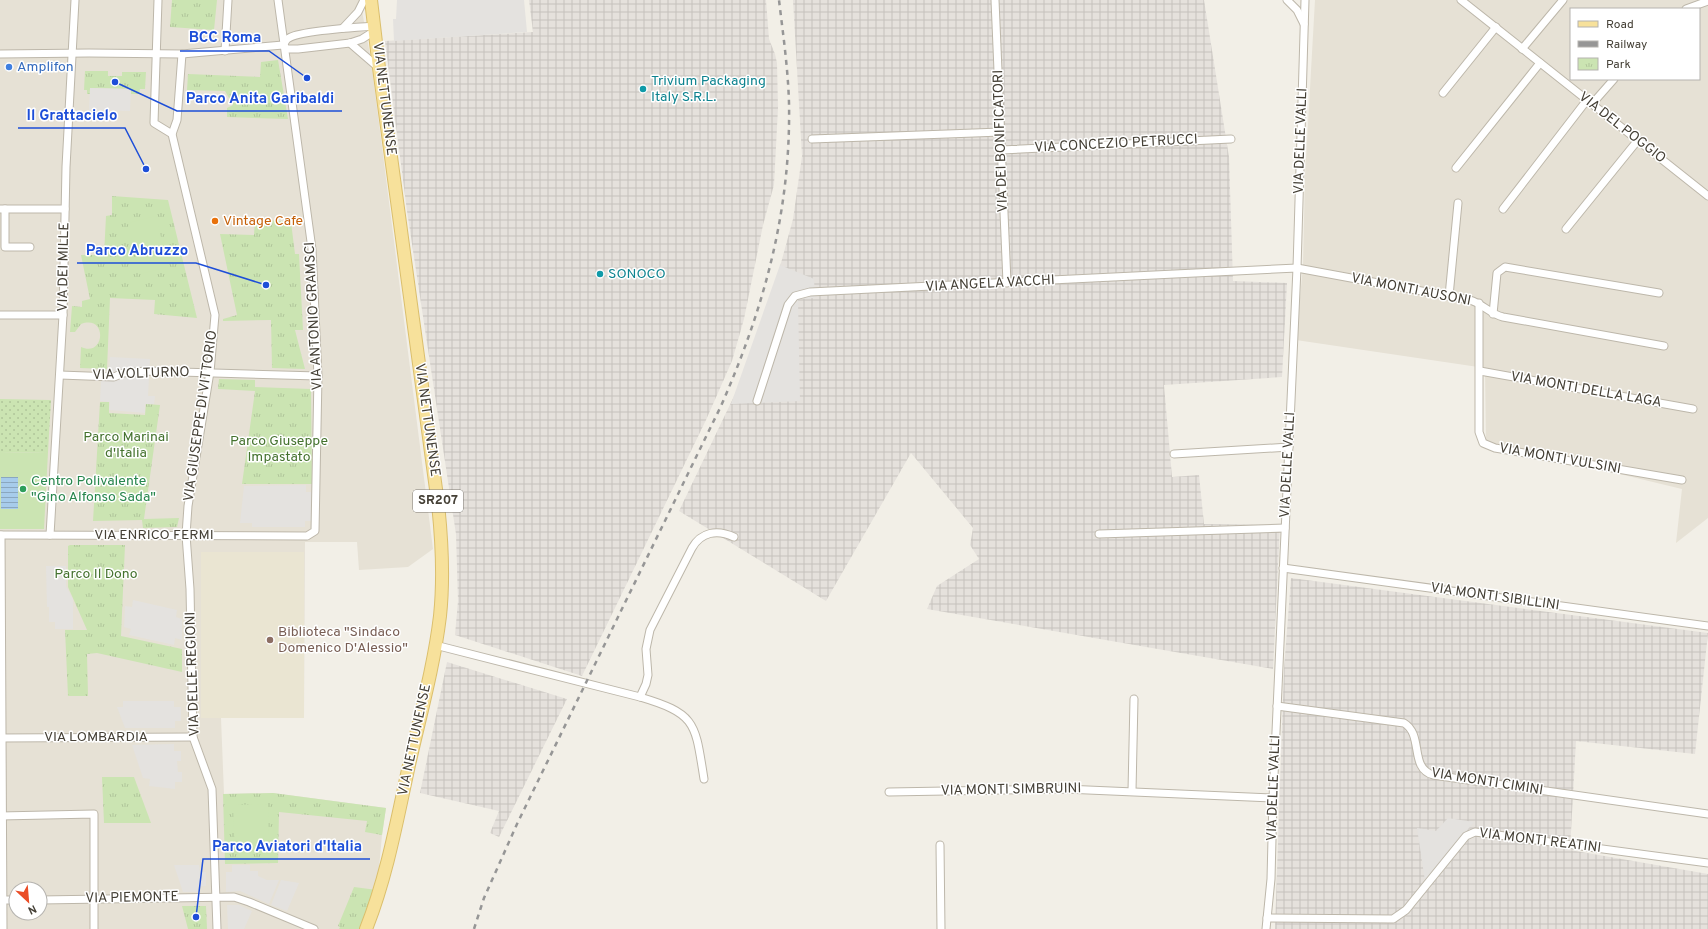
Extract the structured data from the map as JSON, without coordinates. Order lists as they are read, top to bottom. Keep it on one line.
{"streets":{"main road":["VIA NETTUNENSE","SR207"],"street":["VIA DEL POGGIO","VIA DEI BONIFICATORI","VIA DELLE VALLI","VIA CONCEZIO PETRUCCI","VIA DEI MILLE","VIA ANGELA VACCHI","VIA MONTI AUSONI","VIA ANTONIO GRAMSCI","VIA VOLTURNO","VIA MONTI DELLA LAGA","VIA GIUSEPPE DI VITTORIO","VIA MONTI VULSINI","VIA ENRICO FERMI","VIA MONTI SIBILLINI","VIA DELLE REGIONI","VIA LOMBARDIA","VIA MONTI CIMINI","VIA MONTI SIMBRUINI","VIA MONTI REATINI","VIA PIEMONTE"]},"crossings":[["VIA DEI BONIFICATORI","VIA CONCEZIO PETRUCCI"],["VIA DEI BONIFICATORI","VIA ANGELA VACCHI"],["VIA DELLE VALLI","VIA ANGELA VACCHI"],["VIA DELLE VALLI","VIA MONTI AUSONI"],["VIA DELLE VALLI","VIA MONTI SIBILLINI"],["VIA DELLE VALLI","VIA MONTI CIMINI"],["VIA DELLE VALLI","VIA MONTI SIMBRUINI"],["VIA DELLE VALLI","VIA MONTI REATINI"],["VIA DEI MILLE","VIA VOLTURNO"],["VIA DEI MILLE","VIA ENRICO FERMI"],["VIA ANGELA VACCHI","VIA MONTI AUSONI"],["VIA MONTI AUSONI","VIA MONTI VULSINI"],["VIA ANTONIO GRAMSCI","VIA VOLTURNO"],["VIA ANTONIO GRAMSCI","VIA ENRICO FERMI"],["VIA VOLTURNO","VIA GIUSEPPE DI VITTORIO"],["VIA MONTI DELLA LAGA","VIA MONTI VULSINI"],["VIA GIUSEPPE DI VITTORIO","VIA ENRICO FERMI"],["VIA GIUSEPPE DI VITTORIO","VIA DELLE REGIONI"],["VIA ENRICO FERMI","VIA DELLE REGIONI"],["VIA DELLE REGIONI","VIA LOMBARDIA"],["VIA DELLE REGIONI","VIA PIEMONTE"]],"parks":["Parco Marinai d'Italia","Parco Giuseppe Impastato","Parco Il Dono"],"places":["Amplifon","BCC Roma","Parco Anita Garibaldi","Trivium Packaging Italy S.R.L.","Il Grattacielo","Vintage Cafe","SONOCO","Parco Abruzzo","Centro Polivalente \"Gino Alfonso Sada\"","Biblioteca \"Sindaco Domenico D'Alessio\"","Parco Aviatori d'Italia"],"legend":["Road","Railway","Park"],"north":"bottom right"}
